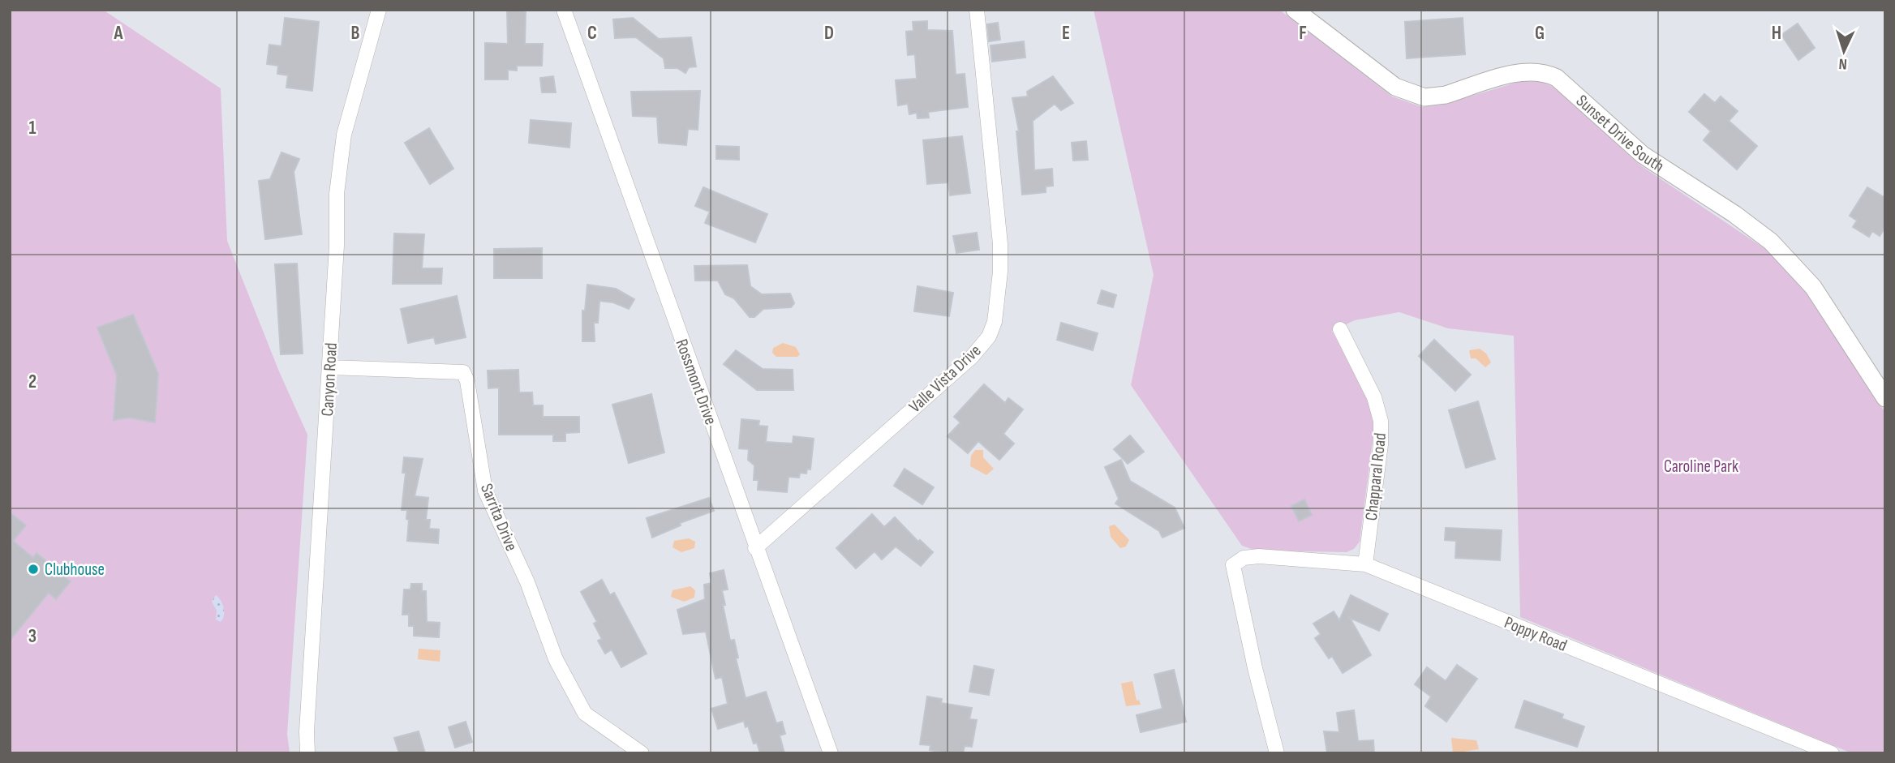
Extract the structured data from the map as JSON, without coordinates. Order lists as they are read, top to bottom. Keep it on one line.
{"streets":{"street":["Sunset Drive South","Valle Vista Drive","Canyon Road","Rossmont Drive","Chapparal Road","Sarrita Drive","Poppy Road"]},"crossings":[["Valle Vista Drive","Rossmont Drive"],["Canyon Road","Sarrita Drive"],["Chapparal Road","Poppy Road"]],"parks":["Caroline Park"],"places":["Clubhouse"],"north":"bottom","grid":{"columns":["A","B","C","D","E","F","G","H"],"rows":["1","2","3"]}}
